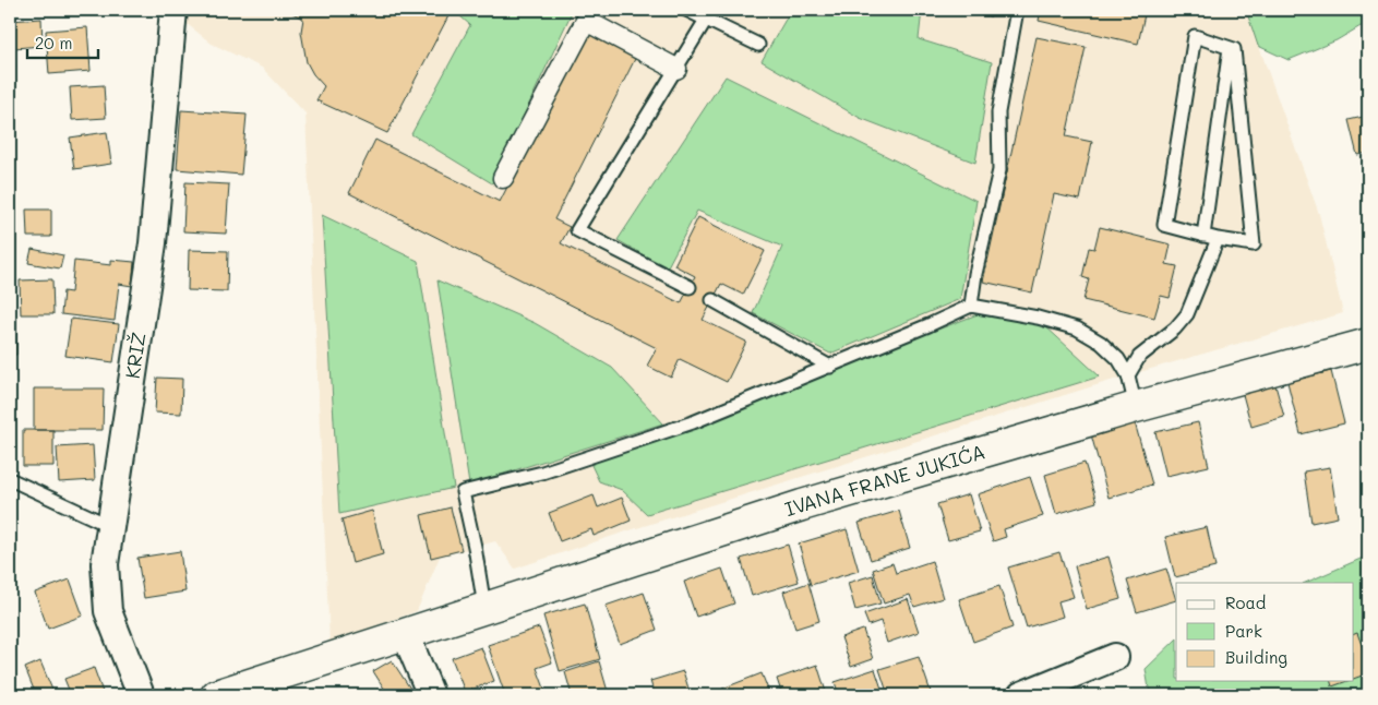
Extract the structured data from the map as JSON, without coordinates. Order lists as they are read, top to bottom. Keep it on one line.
{"streets":{"street":["KRIŽ","IVANA FRANE JUKIĆA"]},"legend":["Road","Park","Building"],"scale_bar":"20 m"}
